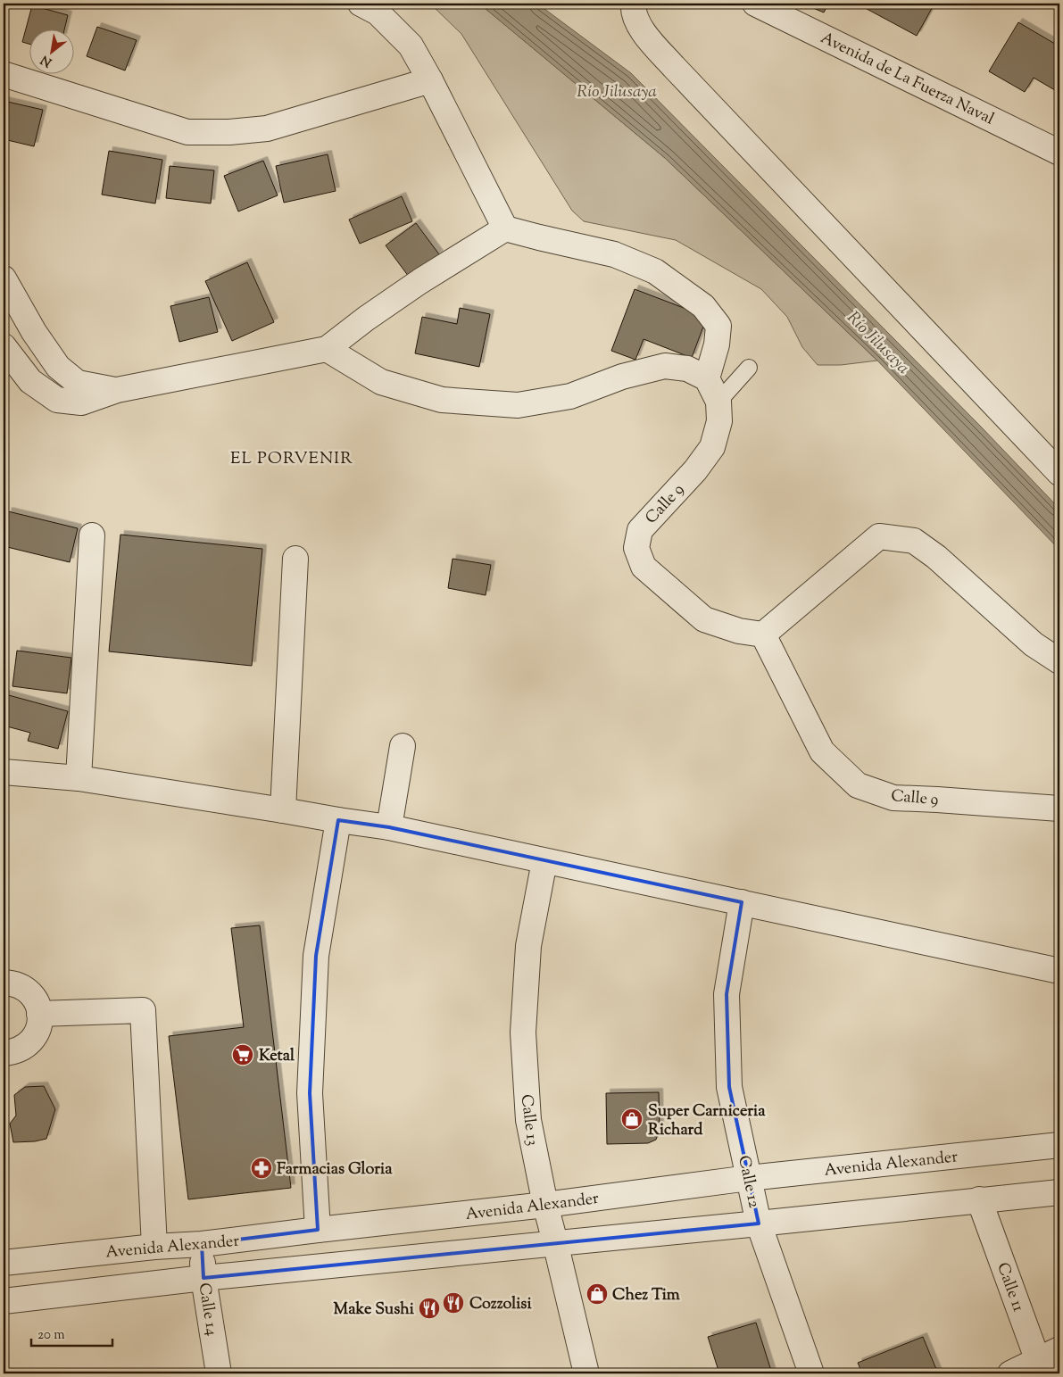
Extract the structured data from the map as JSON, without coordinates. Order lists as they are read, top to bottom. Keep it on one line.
{"streets":{"street":["Avenida de La Fuerza Naval","Calle 9","Calle 13","Avenida Alexander","Calle 12","Calle 11","Calle 14"]},"crossings":[["Calle 13","Avenida Alexander"],["Avenida Alexander","Calle 12"],["Avenida Alexander","Calle 14"]],"districts":["EL PORVENIR"],"water":["Río Jilusaya"],"places":{"supermarket":["Ketal"],"shop":["Super Carniceria Richard","Chez Tim"],"pharmacy":["Farmacias Gloria"],"restaurant":["Cozzolisi","Make Sushi"]},"scale_bar":"20 m","north":"bottom left"}
